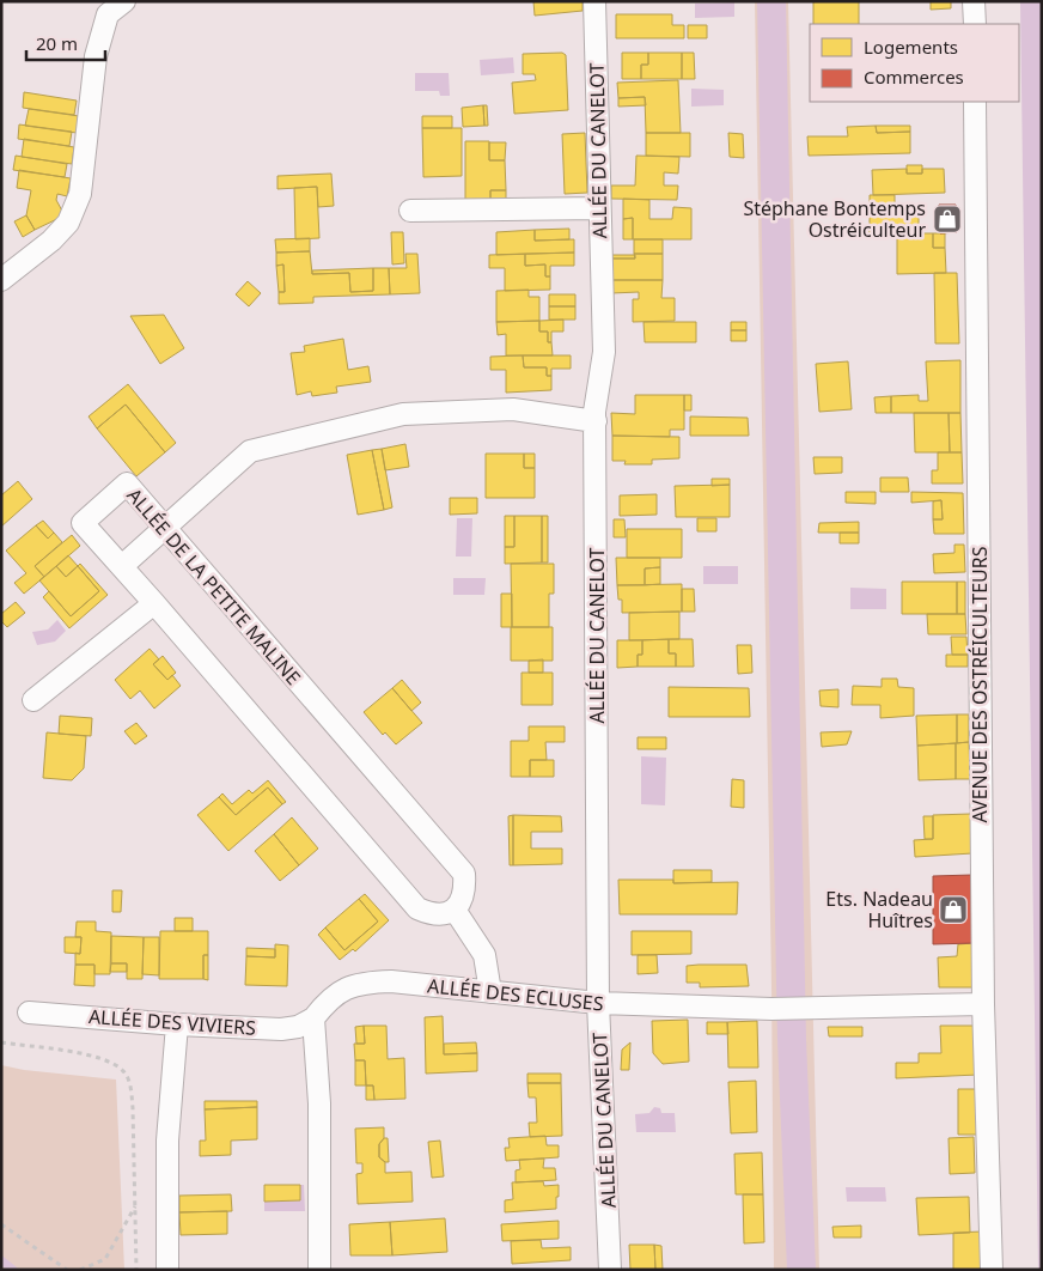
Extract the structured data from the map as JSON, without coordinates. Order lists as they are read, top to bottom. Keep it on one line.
{"streets":{"street":["ALLÉE DU CANELOT","ALLÉE DE LA PETITE MALINE","AVENUE DES OSTRÉICULTEURS","ALLÉE DES ECLUSES","ALLÉE DES VIVIERS"]},"crossings":[["ALLÉE DU CANELOT","ALLÉE DES ECLUSES"],["AVENUE DES OSTRÉICULTEURS","ALLÉE DES ECLUSES"],["ALLÉE DES ECLUSES","ALLÉE DES VIVIERS"]],"places":{"shop":["Stéphane Bontemps Ostréiculteur","Ets. Nadeau Huîtres"]},"legend":["Logements","Commerces"],"scale_bar":"20 m"}
